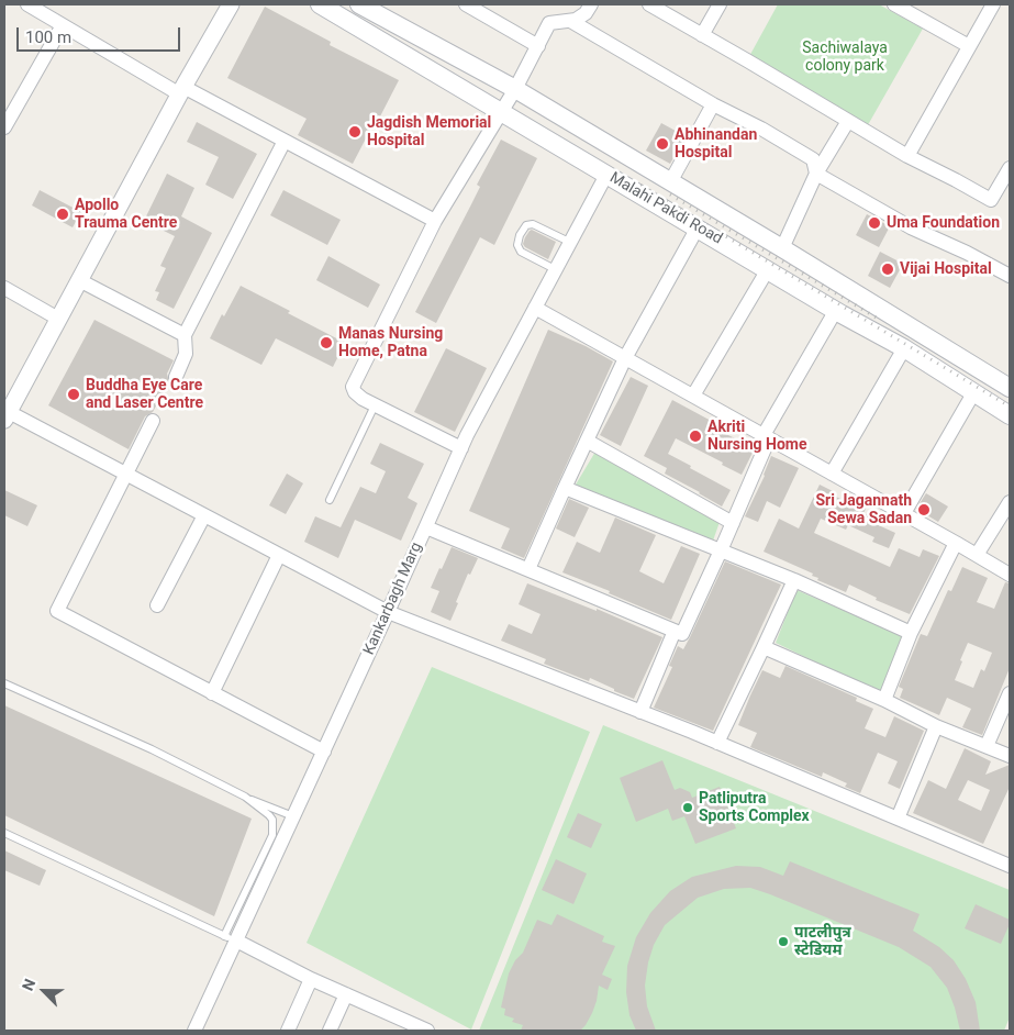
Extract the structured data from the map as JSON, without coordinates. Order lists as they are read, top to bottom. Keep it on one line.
{"streets":{"main road":["Malahi Pakdi Road"],"street":["Kankarbagh Marg"]},"crossings":[["Malahi Pakdi Road","Kankarbagh Marg"]],"parks":["Sachiwalaya colony park"],"places":["Jagdish Memorial Hospital","Abhinandan Hospital","Apollo Trauma Centre","Uma Foundation","Vijai Hospital","Manas Nursing Home, Patna","Buddha Eye Care and Laser Centre","Akriti Nursing Home","Sri Jagannath Sewa Sadan","Patliputra Sports Complex","पाटलीपुत्र स्टेडियम"],"scale_bar":"100 m","north":"top left"}
